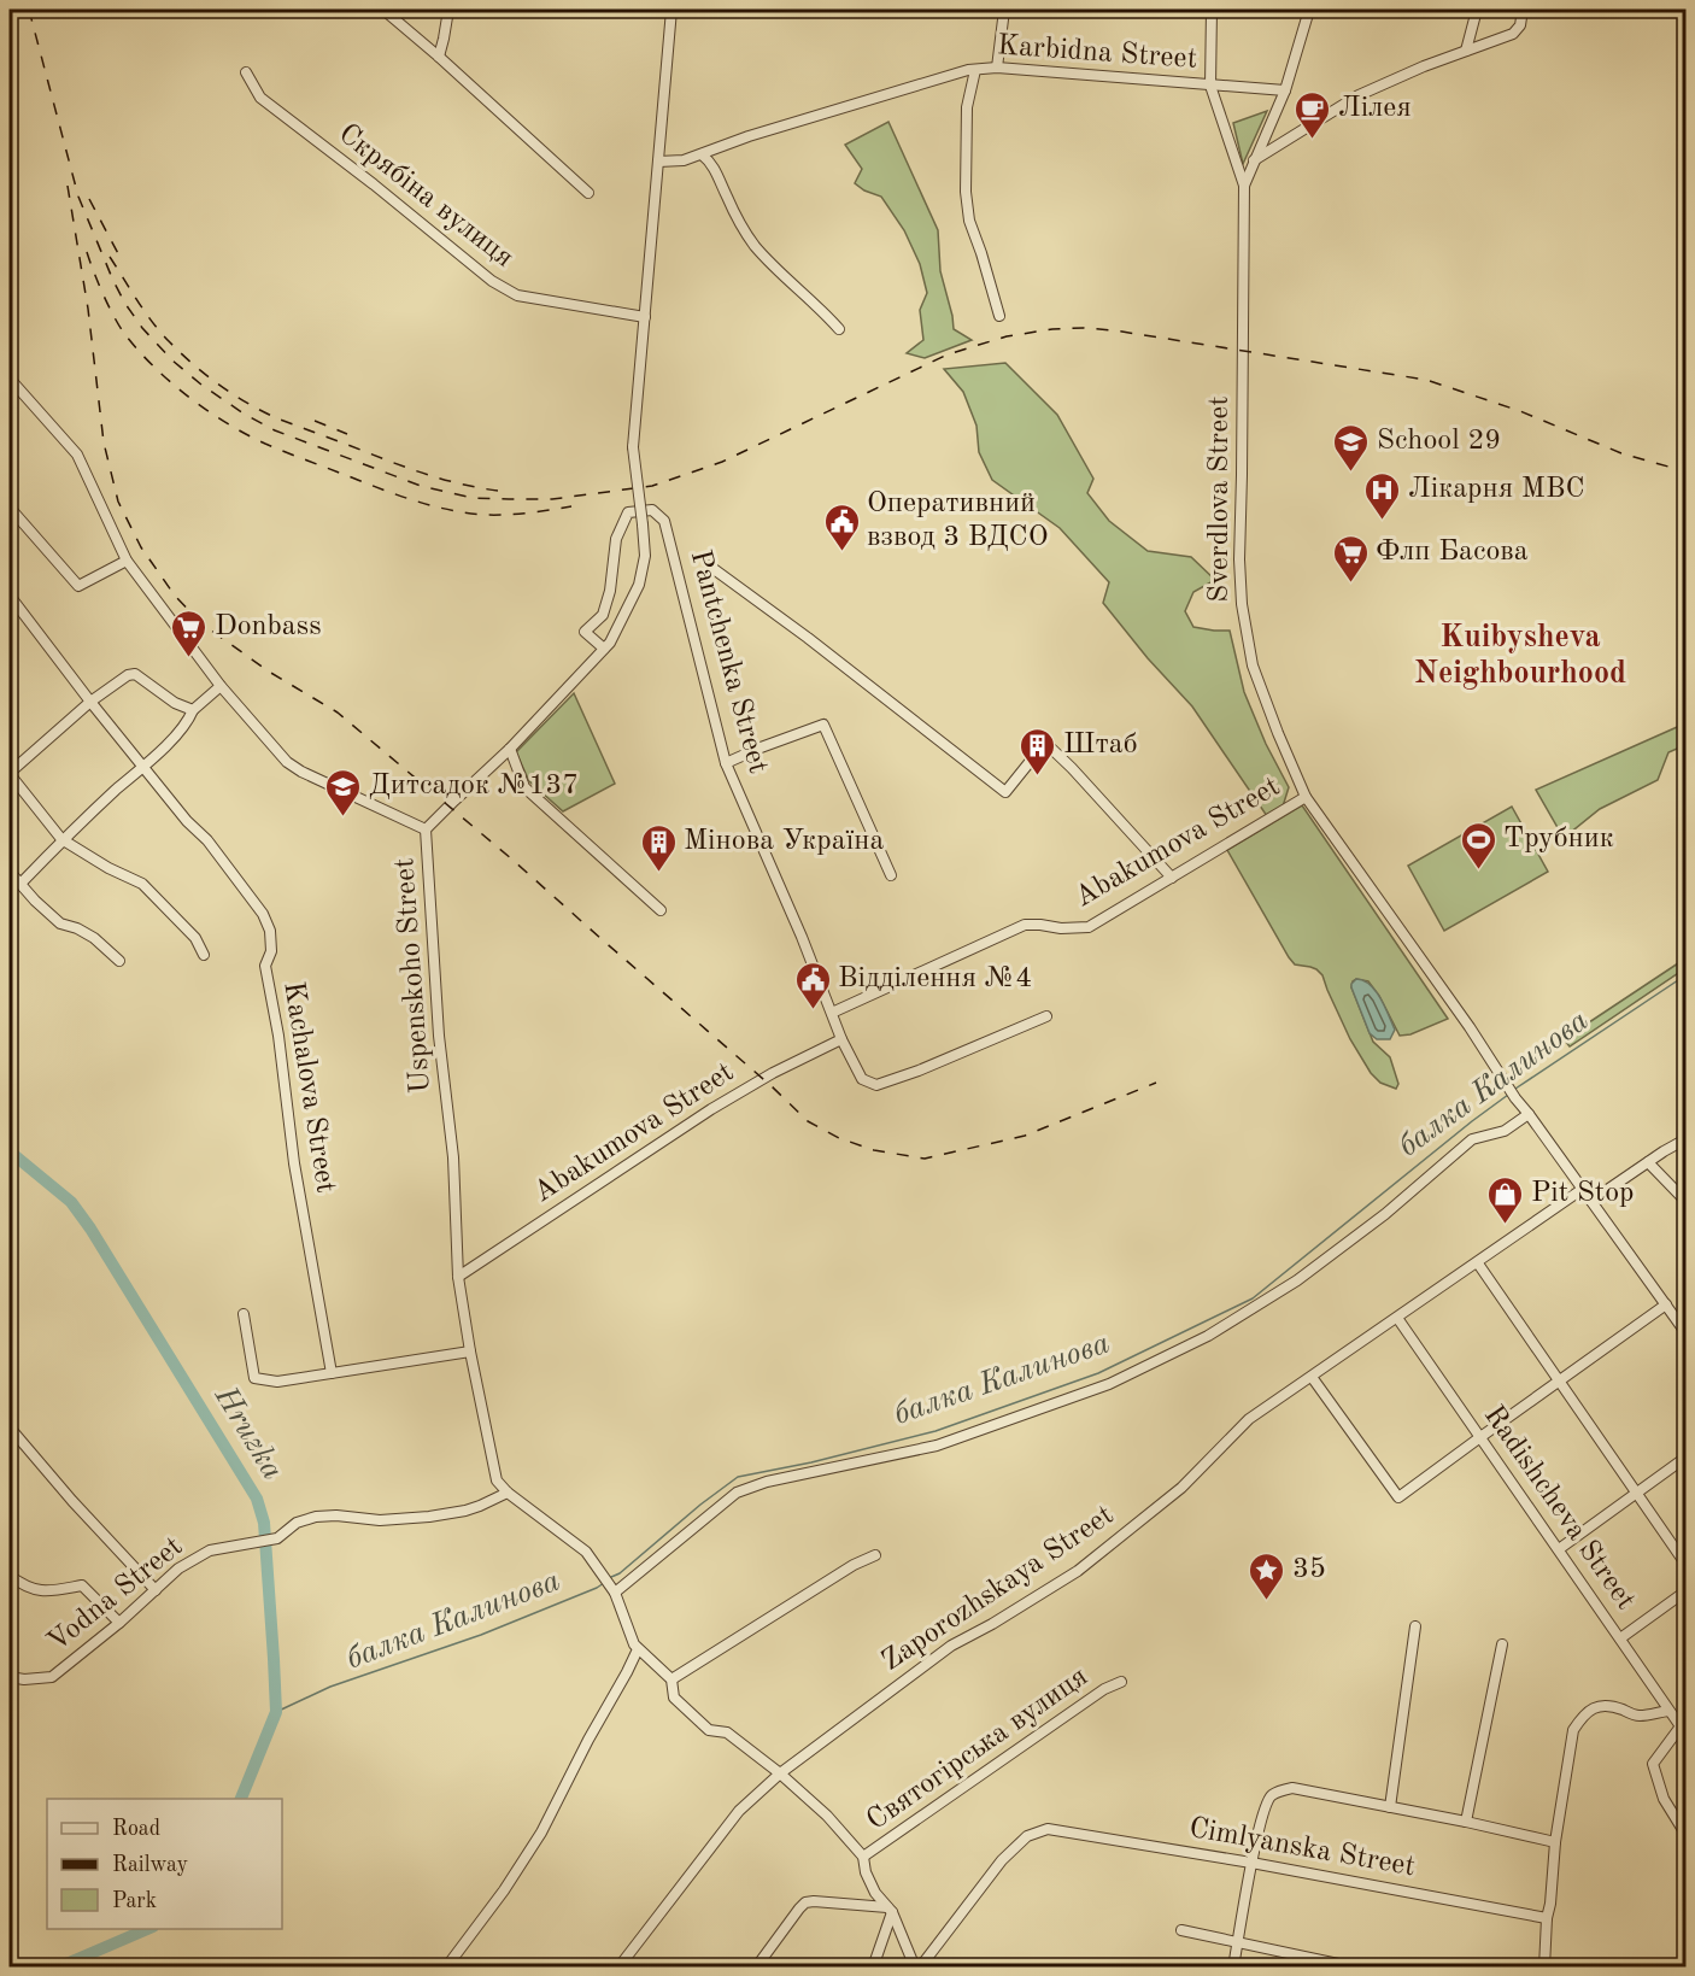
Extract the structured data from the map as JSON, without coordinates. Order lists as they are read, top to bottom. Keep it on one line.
{"streets":{"street":["Karbidna Street","Скрябіна вулиця","Sverdlova Street","Pantchenka Street","Abakumova Street","Uspenskoho Street","Kachalova Street","Radishcheva Street","Zaporozhskaya Street","Vodna Street","Святогірська вулиця","Cimlyanska Street"]},"crossings":[["Karbidna Street","Sverdlova Street"],["Karbidna Street","Pantchenka Street"],["Скрябіна вулиця","Pantchenka Street"],["Sverdlova Street","Abakumova Street"],["Sverdlova Street","Zaporozhskaya Street"],["Pantchenka Street","Abakumova Street"],["Abakumova Street","Uspenskoho Street"],["Uspenskoho Street","Vodna Street"],["Radishcheva Street","Zaporozhskaya Street"]],"districts":["Kuibysheva Neighbourhood"],"water":["балка Калинова","Hruzka"],"places":{"cafe":["Лілея"],"school or university":["School 29","Дитсадок №137"],"hospital":["Лікарня МВС"],"public building":["Оперативний взвод 3 ВДСО","Відділення №4"],"supermarket":["Флп Басова","Donbass"],"building":["Штаб","Мінова Україна"],"sports":["Трубник"],"shop":["Pit Stop"],"place":["35"]},"legend":["Road","Railway","Park"]}
